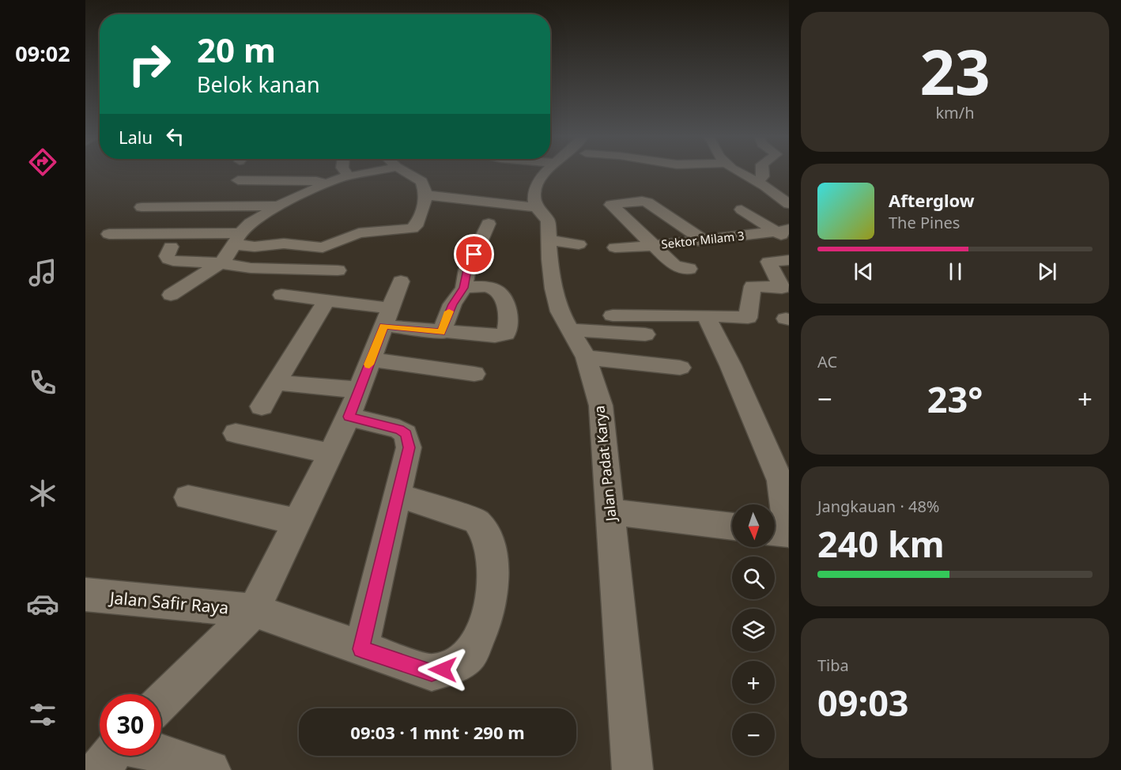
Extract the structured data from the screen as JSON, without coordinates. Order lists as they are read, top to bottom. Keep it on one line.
{"streets":{"street":["Sektor Milam 3","Jalan Padat Karya","Jalan Safir Raya"]},"north":"bottom","page":{"tabs":"09:02","tile":[["23","km/h"],"AC",["Jangkauan · 48%","240 km"],["Tiba","09:03"]],"turn":["20 m","Belok kanan"],"then":"Lalu","song":["Afterglow","The Pines"],"heat":["−","23°","+"],"map_buttons":["+","−"],"limit":"30","trip":"09:03 · 1 mnt · 290 m"}}
